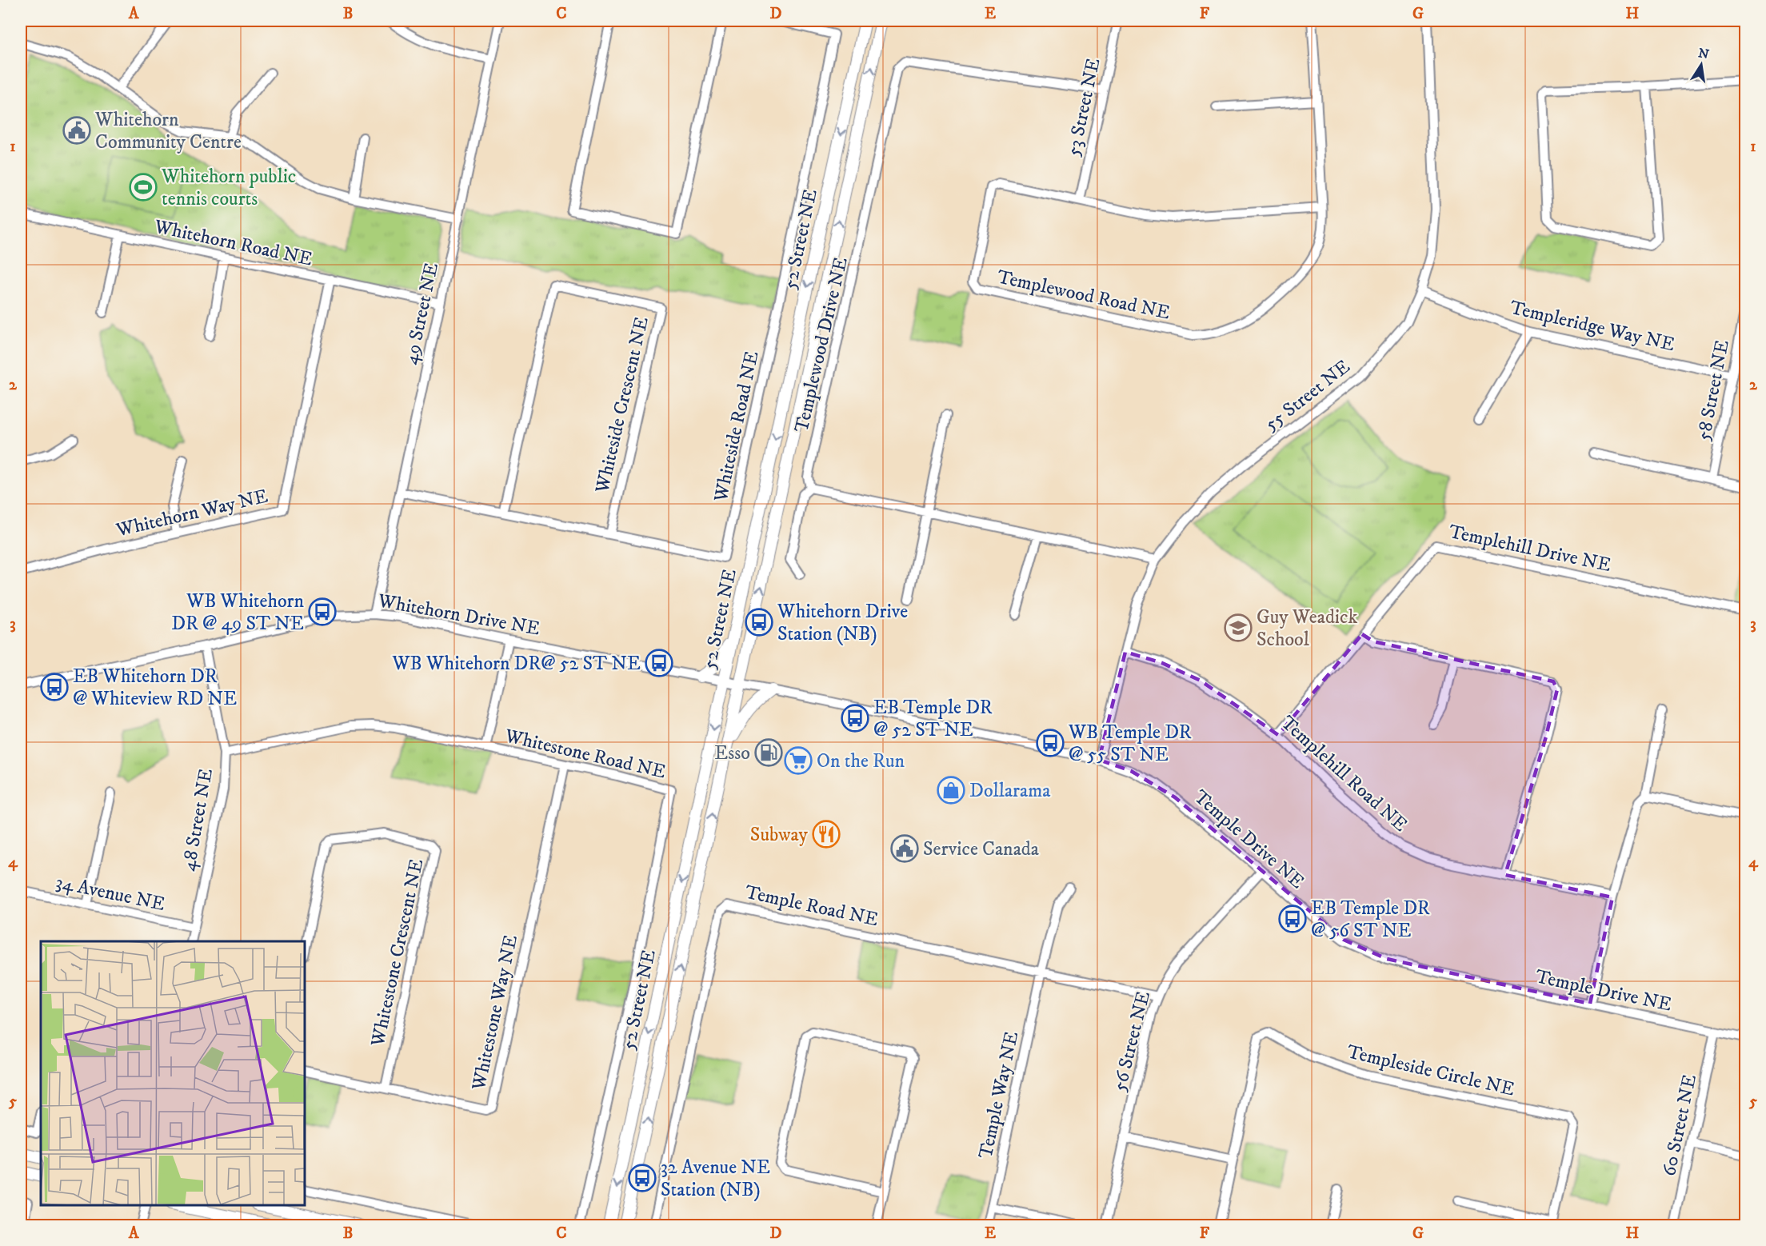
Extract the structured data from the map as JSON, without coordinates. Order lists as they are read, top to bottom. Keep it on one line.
{"streets":{"main road":["52 Street NE"],"street":["53 Street NE","Whitehorn Road NE","Templewood Road NE","49 Street NE","Templeridge Way NE","Templewood Drive NE","58 Street NE","55 Street NE","Whiteside Crescent NE","Whiteside Road NE","Whitehorn Way NE","Templehill Drive NE","Whitehorn Drive NE","Whitestone Road NE","Templehill Road NE","48 Street NE","Temple Drive NE","34 Avenue NE","Temple Road NE","Whitestone Crescent NE","Whitestone Way NE","56 Street NE","Templeside Circle NE","Temple Way NE","60 Street NE"]},"crossings":[["53 Street NE","Templewood Road NE"],["53 Street NE","Templewood Drive NE"],["52 Street NE","Whitehorn Drive NE"],["52 Street NE","Temple Drive NE"],["Whitehorn Road NE","49 Street NE"],["Whitehorn Road NE","Whitehorn Way NE"],["49 Street NE","Whiteside Road NE"],["49 Street NE","Whitehorn Drive NE"],["Templeridge Way NE","58 Street NE"],["Templeridge Way NE","55 Street NE"],["55 Street NE","Templehill Road NE"],["55 Street NE","Temple Drive NE"],["Whiteside Crescent NE","Whiteside Road NE"],["Templehill Drive NE","Templehill Road NE"],["Whitehorn Drive NE","48 Street NE"],["Whitehorn Drive NE","Temple Drive NE"],["Whitestone Road NE","48 Street NE"],["Whitestone Road NE","Whitestone Way NE"],["48 Street NE","34 Avenue NE"],["Temple Drive NE","56 Street NE"],["Temple Drive NE","60 Street NE"],["Temple Road NE","56 Street NE"],["Temple Road NE","Temple Way NE"],["Whitestone Crescent NE","Whitestone Way NE"]],"places":{"public building":["Whitehorn Community Centre","Service Canada"],"sports":["Whitehorn public tennis courts"],"bus stop":["WB Whitehorn DR @ 49 ST NE","Whitehorn Drive Station (NB)","WB Whitehorn DR@ 52 ST NE","EB Whitehorn DR @ Whiteview RD NE","EB Temple DR @ 52 ST NE","WB Temple DR @ 55 ST NE","EB Temple DR @ 56 ST NE","32 Avenue NE Station (NB)"],"school or university":["Guy Weadick School"],"fuel station":["Esso"],"supermarket":["On the Run"],"shop":["Dollarama"],"restaurant":["Subway"]},"north":"top","grid":{"columns":["A","B","C","D","E","F","G","H"],"rows":["1","2","3","4","5"]}}
